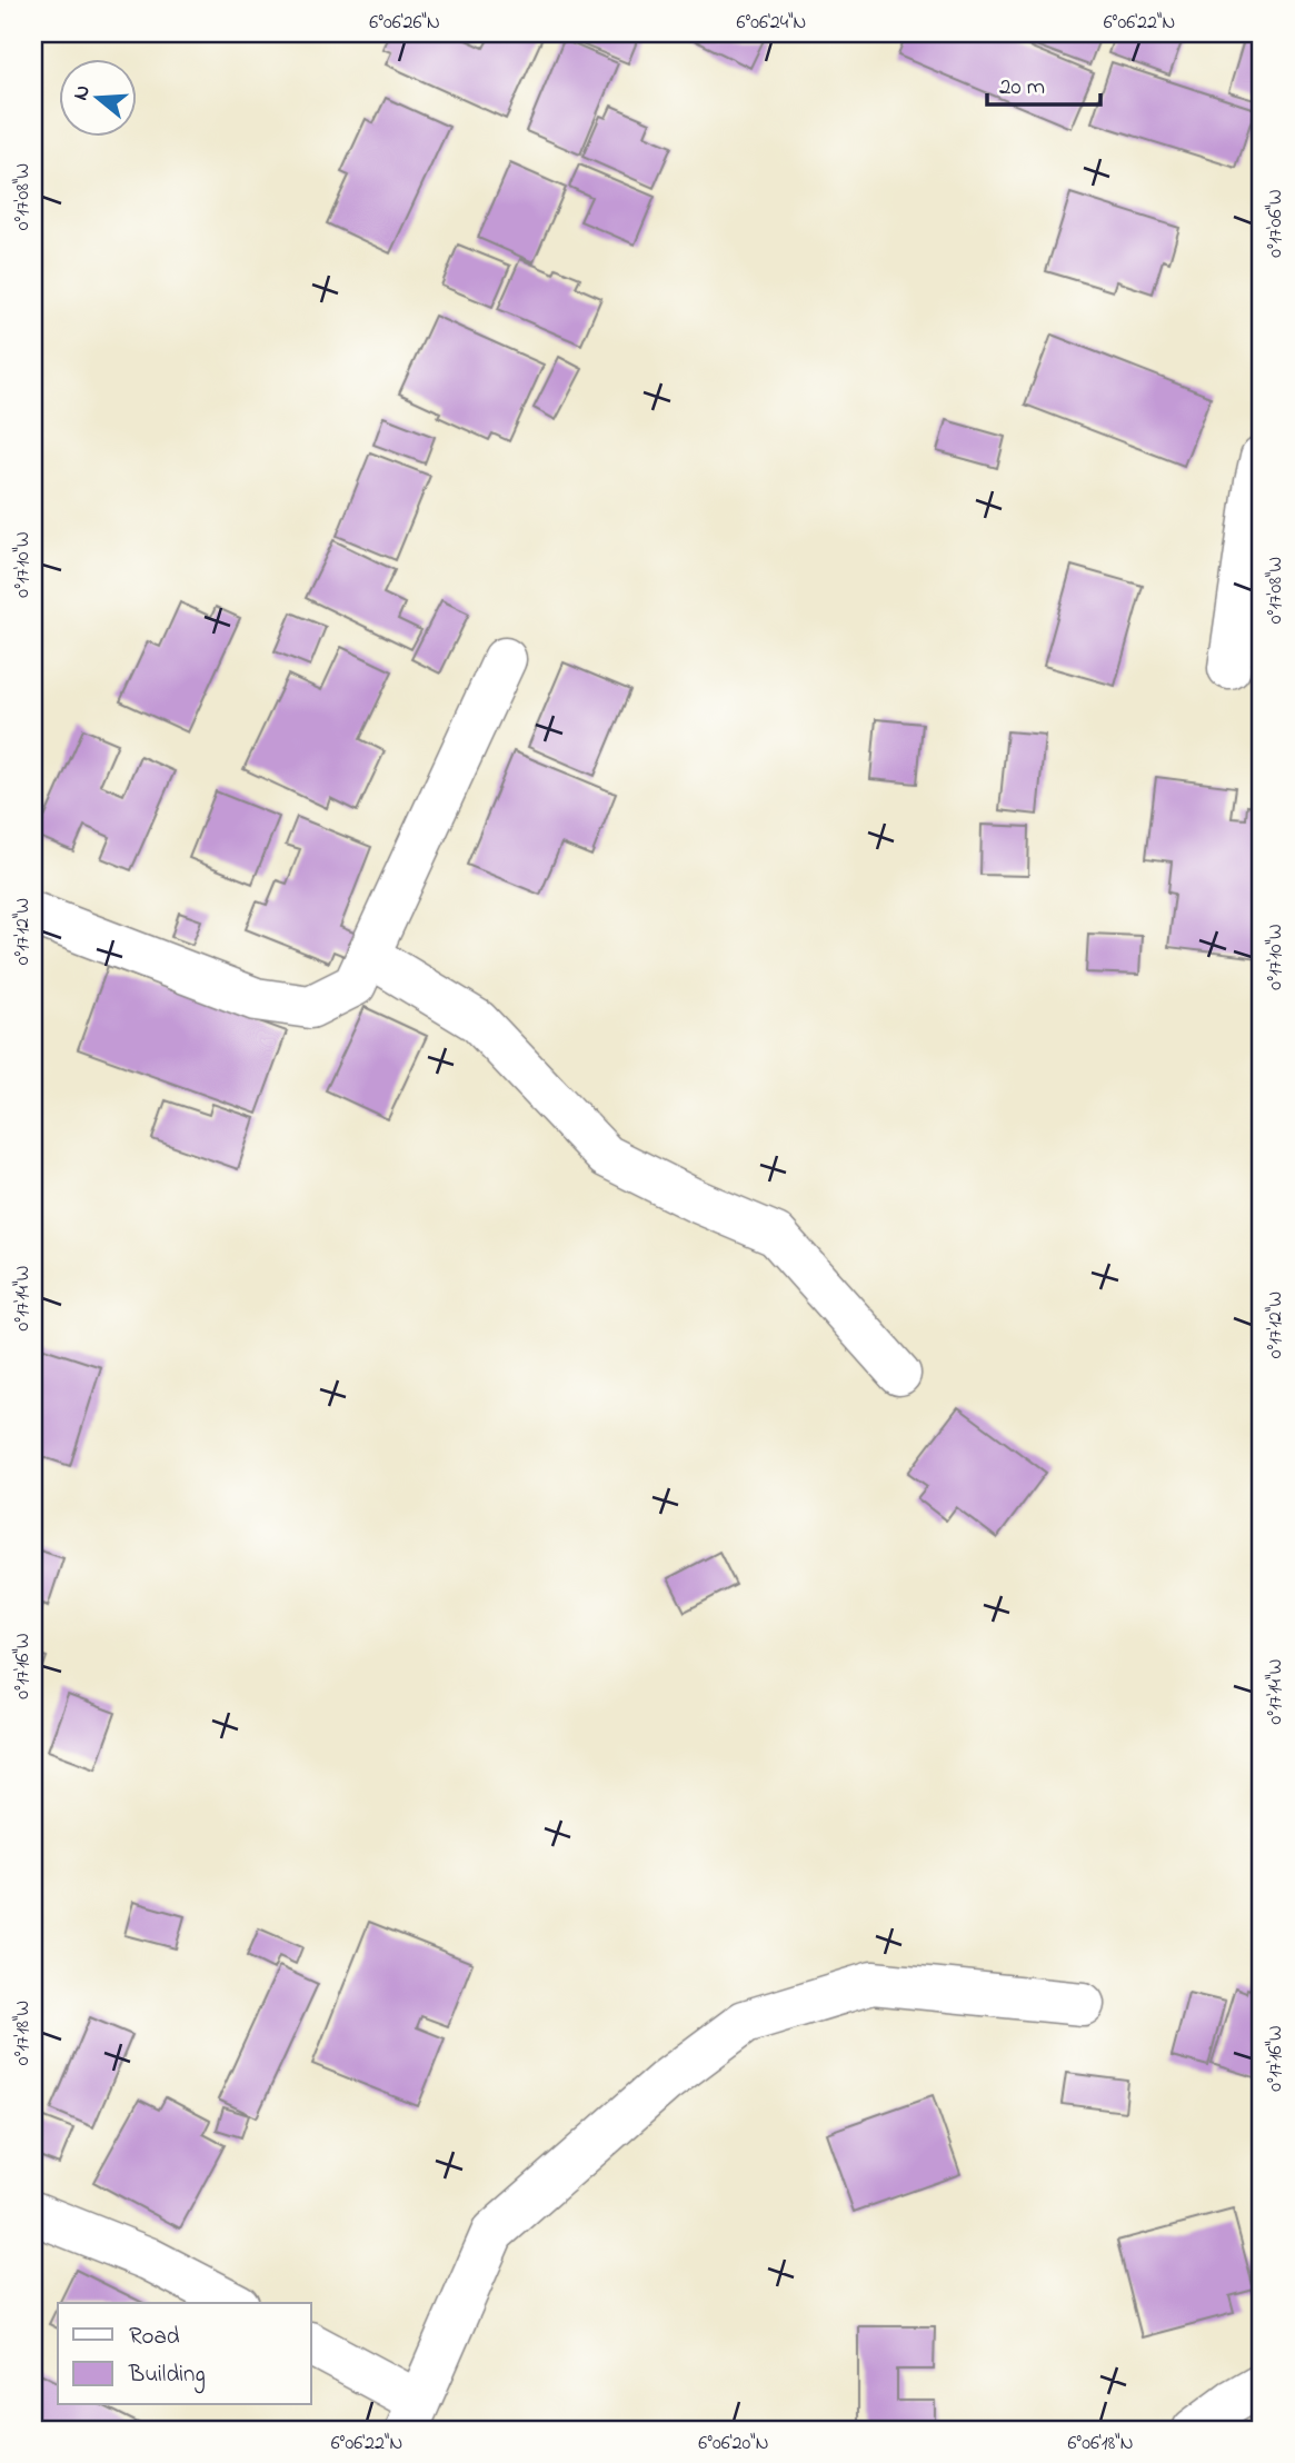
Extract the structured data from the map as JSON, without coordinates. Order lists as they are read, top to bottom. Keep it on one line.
{"legend":["Road","Building"],"scale_bar":"20 m","north":"left","coordinates":["6°06'26\"N","6°06'24\"N","6°06'22\"N","0°17'08\"W","0°17'06\"W","0°17'10\"W","0°17'12\"W","0°17'14\"W","0°17'16\"W","0°17'18\"W","6°06'20\"N","6°06'18\"N"]}
